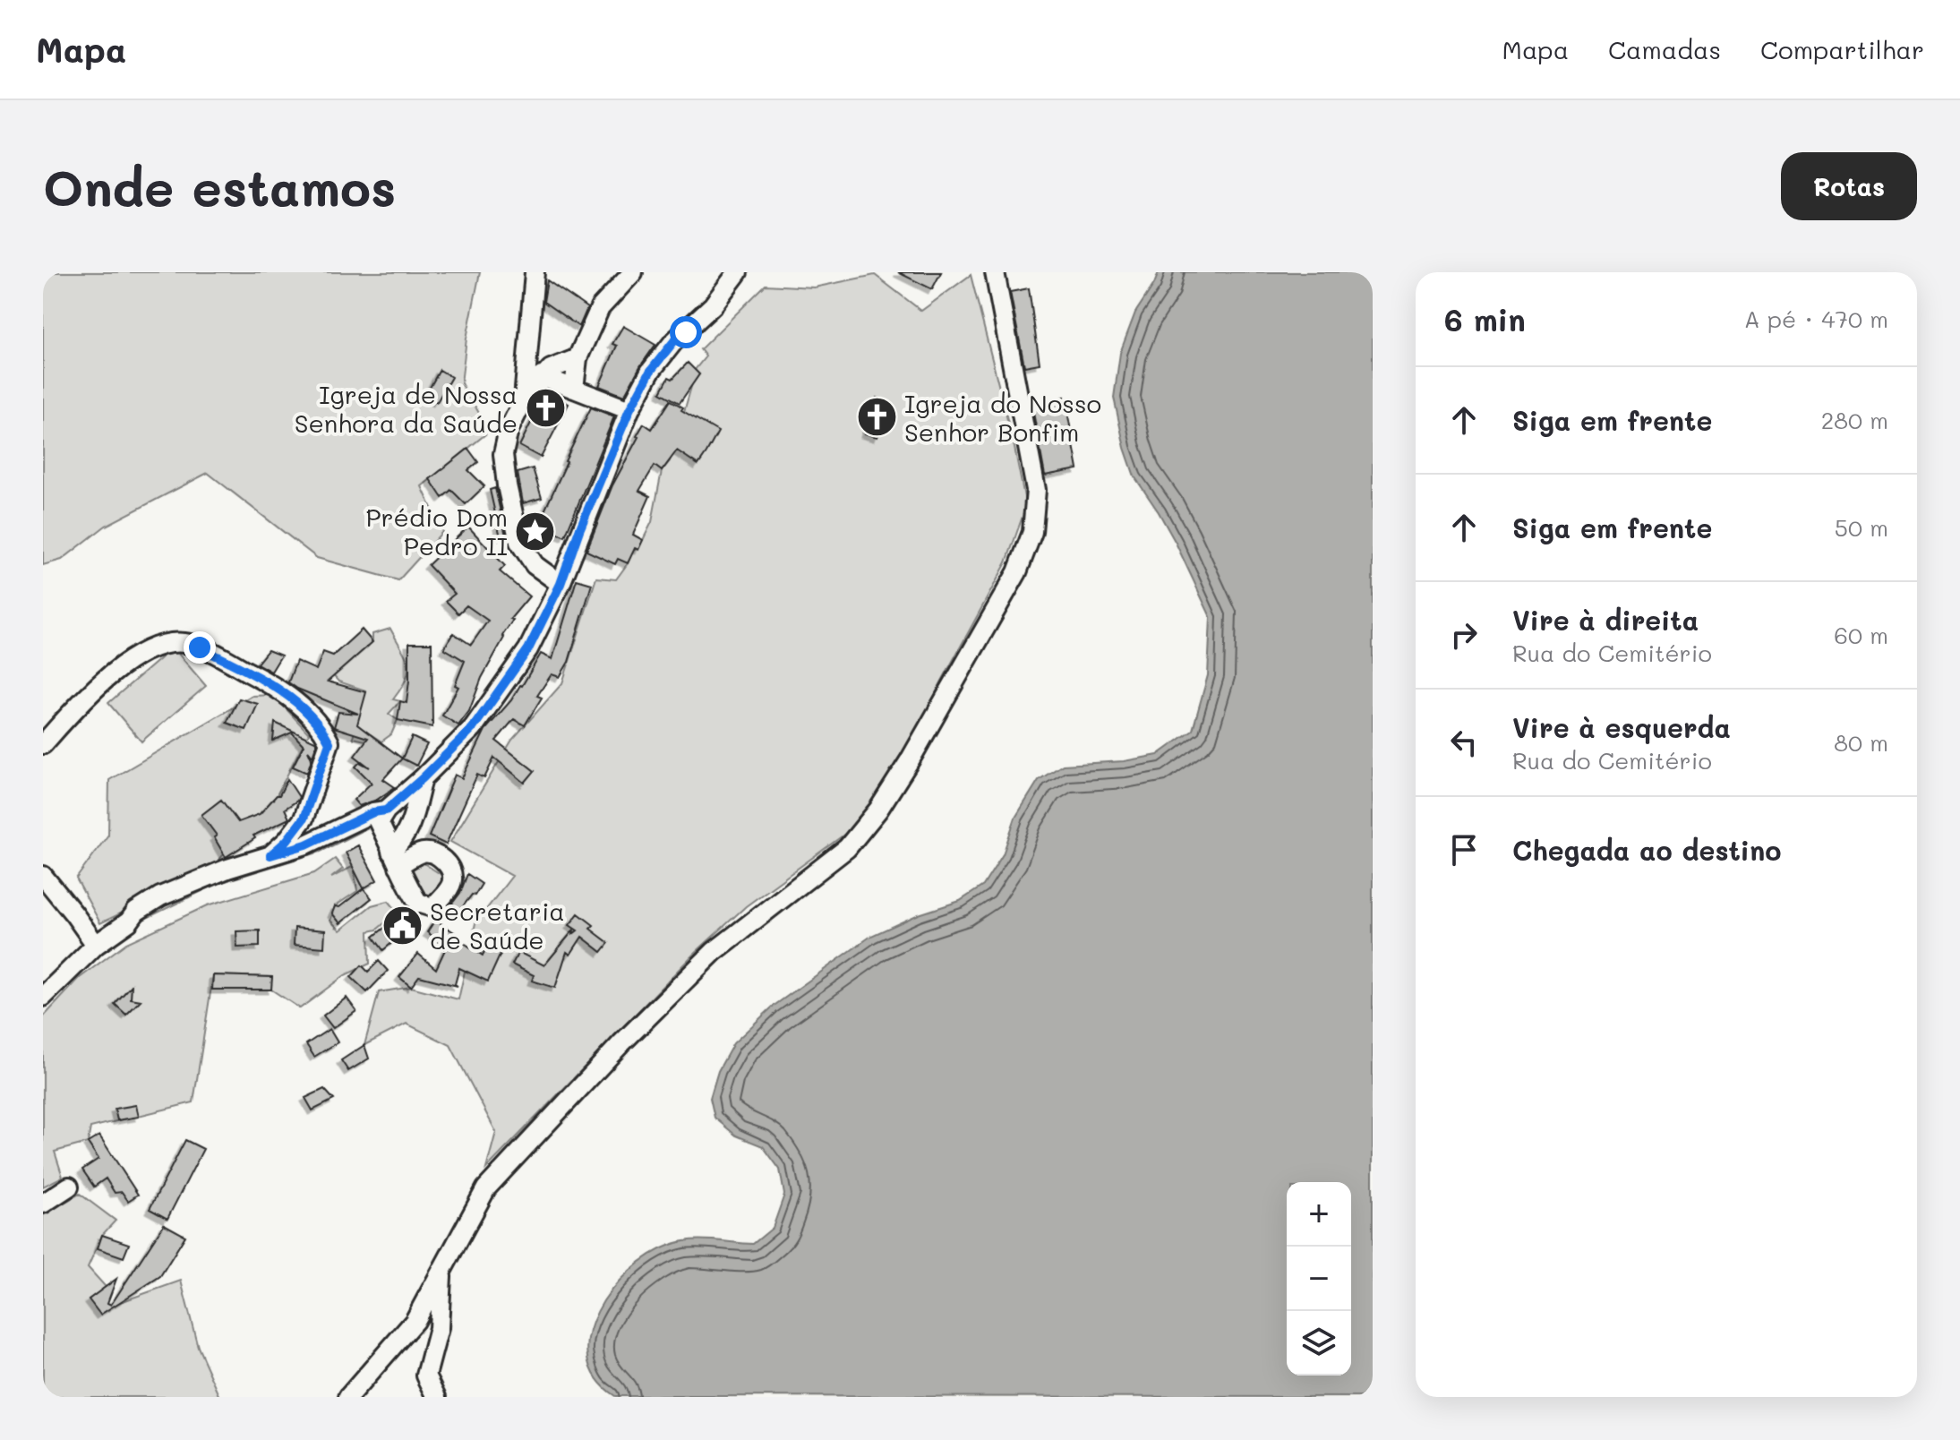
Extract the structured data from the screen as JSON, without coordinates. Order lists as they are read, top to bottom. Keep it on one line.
{"places":{"church":["Igreja de Nossa Senhora da Saúde","Igreja do Nosso Senhor Bonfim"],"place":["Prédio Dom Pedro II"],"public building":["Secretaria de Saúde"]},"page":{"header":"Mapa","nav":["Mapa","Camadas","Compartilhar"],"buttons":"Rotas","title":"Onde estamos","heading":["6 min","A pé · 470 m"],"list":[["Siga em frente","280 m"],["Siga em frente","50 m"],["Vire à direita","Rua do Cemitério","60 m"],["Vire à esquerda","Rua do Cemitério","80 m"],"Chegada ao destino"],"map_buttons":["+","−"]}}
